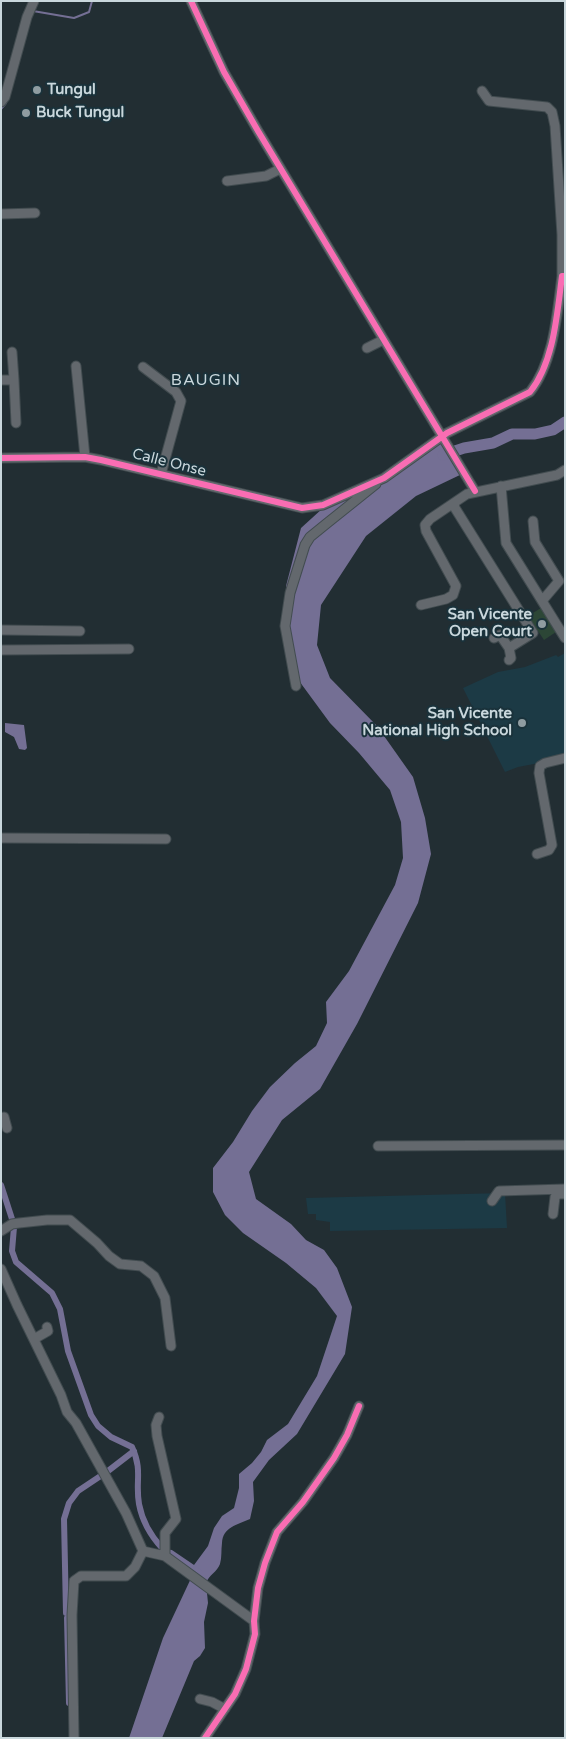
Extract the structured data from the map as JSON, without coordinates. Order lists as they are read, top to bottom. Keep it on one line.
{"streets":{"street":["Calle Onse"]},"districts":["BAUGIN"],"places":["Tungul","Buck Tungul","San Vicente Open Court","San Vicente National High School"]}
